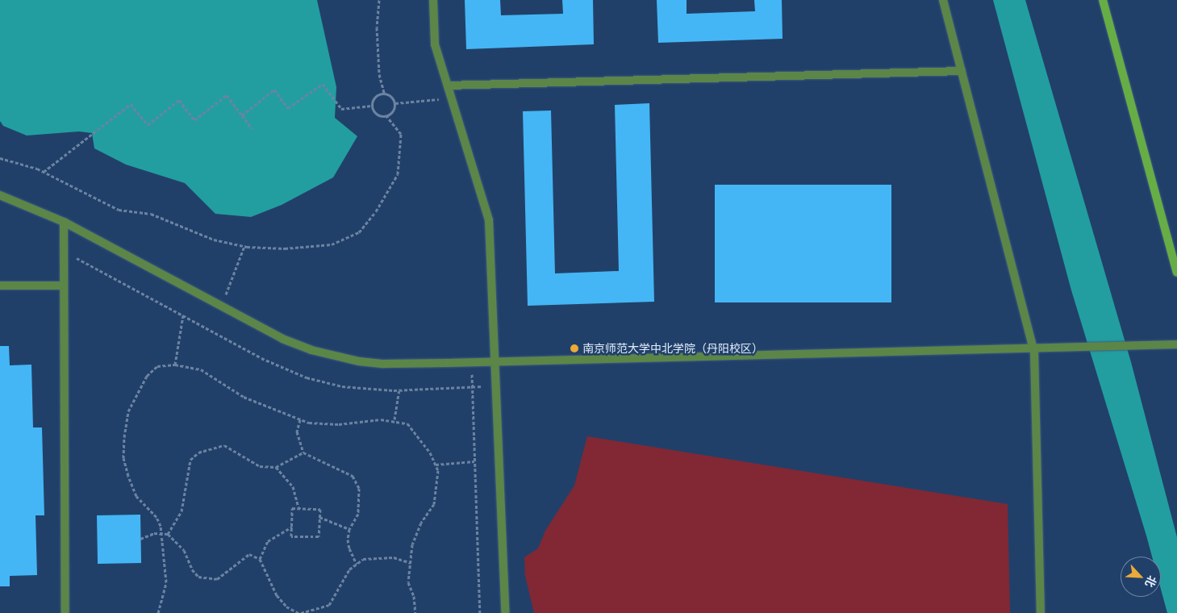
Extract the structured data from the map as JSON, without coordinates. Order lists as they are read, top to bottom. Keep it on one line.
{"places":["南京师范大学中北学院（丹阳校区）"],"north":"bottom right"}
